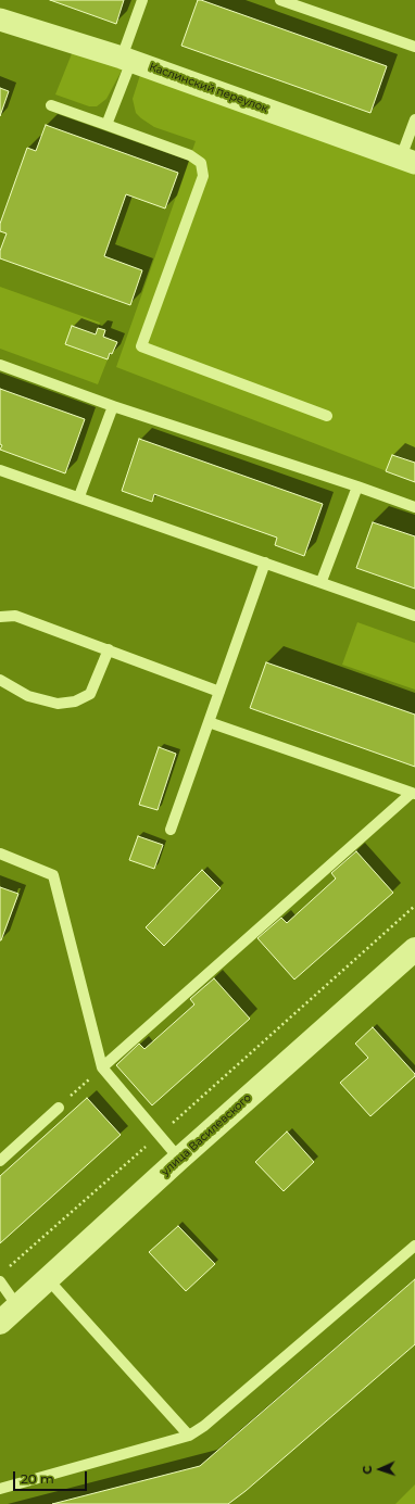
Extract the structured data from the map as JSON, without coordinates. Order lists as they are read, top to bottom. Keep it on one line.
{"streets":{"street":["Каслинский переулок","улица Василевского"]},"scale_bar":"20 m","north":"left"}
